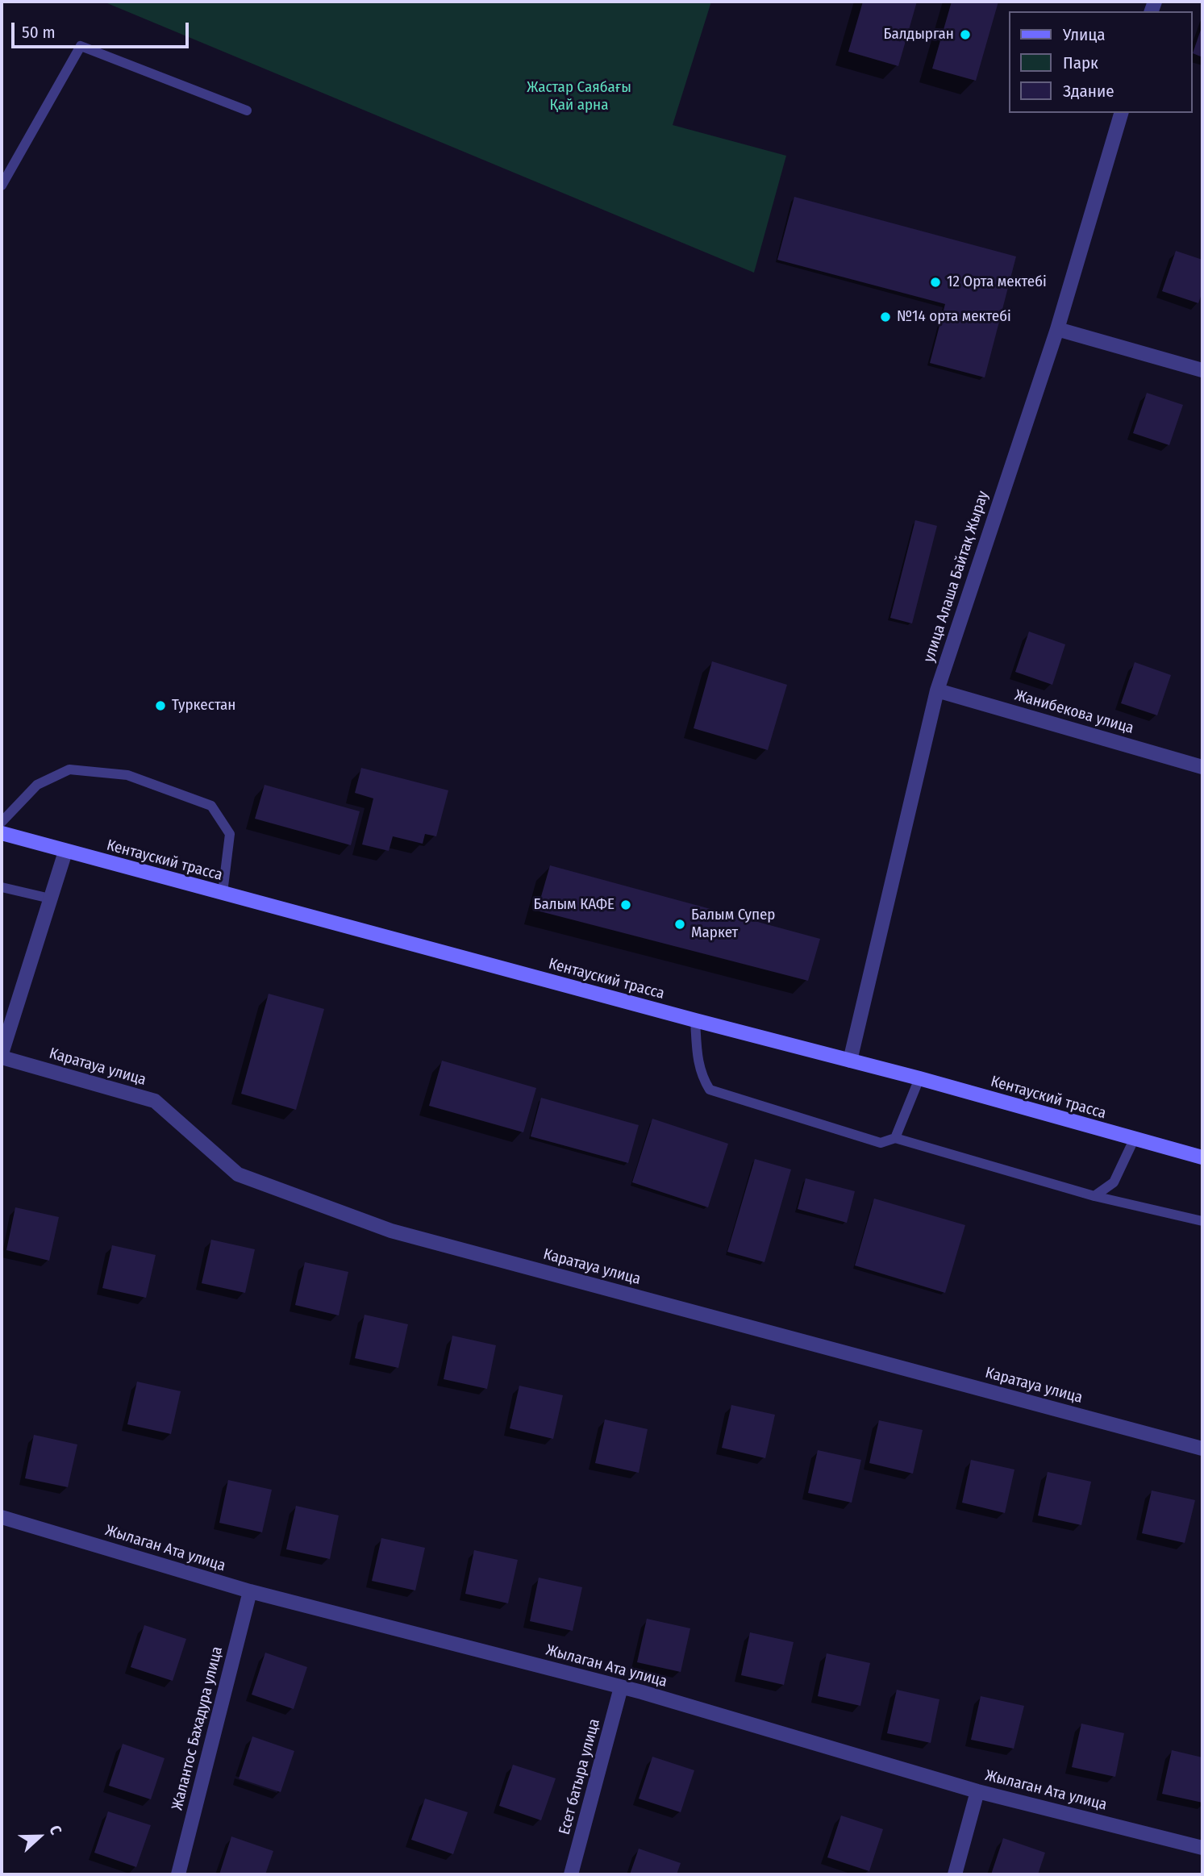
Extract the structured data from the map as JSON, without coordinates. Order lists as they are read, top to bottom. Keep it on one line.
{"streets":{"main road":["Кентауский трасса"],"street":["улица Алаша Байтақ Жырау","Жанибекова улица","Каратауа улица","Жылаган Ата улица","Жалантос Бахадура улица","Есет батыра улица"]},"crossings":[["улица Алаша Байтақ Жырау","Жанибекова улица"],["улица Алаша Байтақ Жырау","Кентауский трасса"],["Жылаган Ата улица","Жалантос Бахадура улица"],["Жылаган Ата улица","Есет батыра улица"]],"parks":["Жастар Саябағы Қай арна"],"places":["Балдырган","12 Орта мектебі","№14 орта мектебі","Туркестан","Балым КАФЕ","Балым Супер Маркет"],"legend":["Улица","Парк","Здание"],"scale_bar":"50 m","north":"right"}
